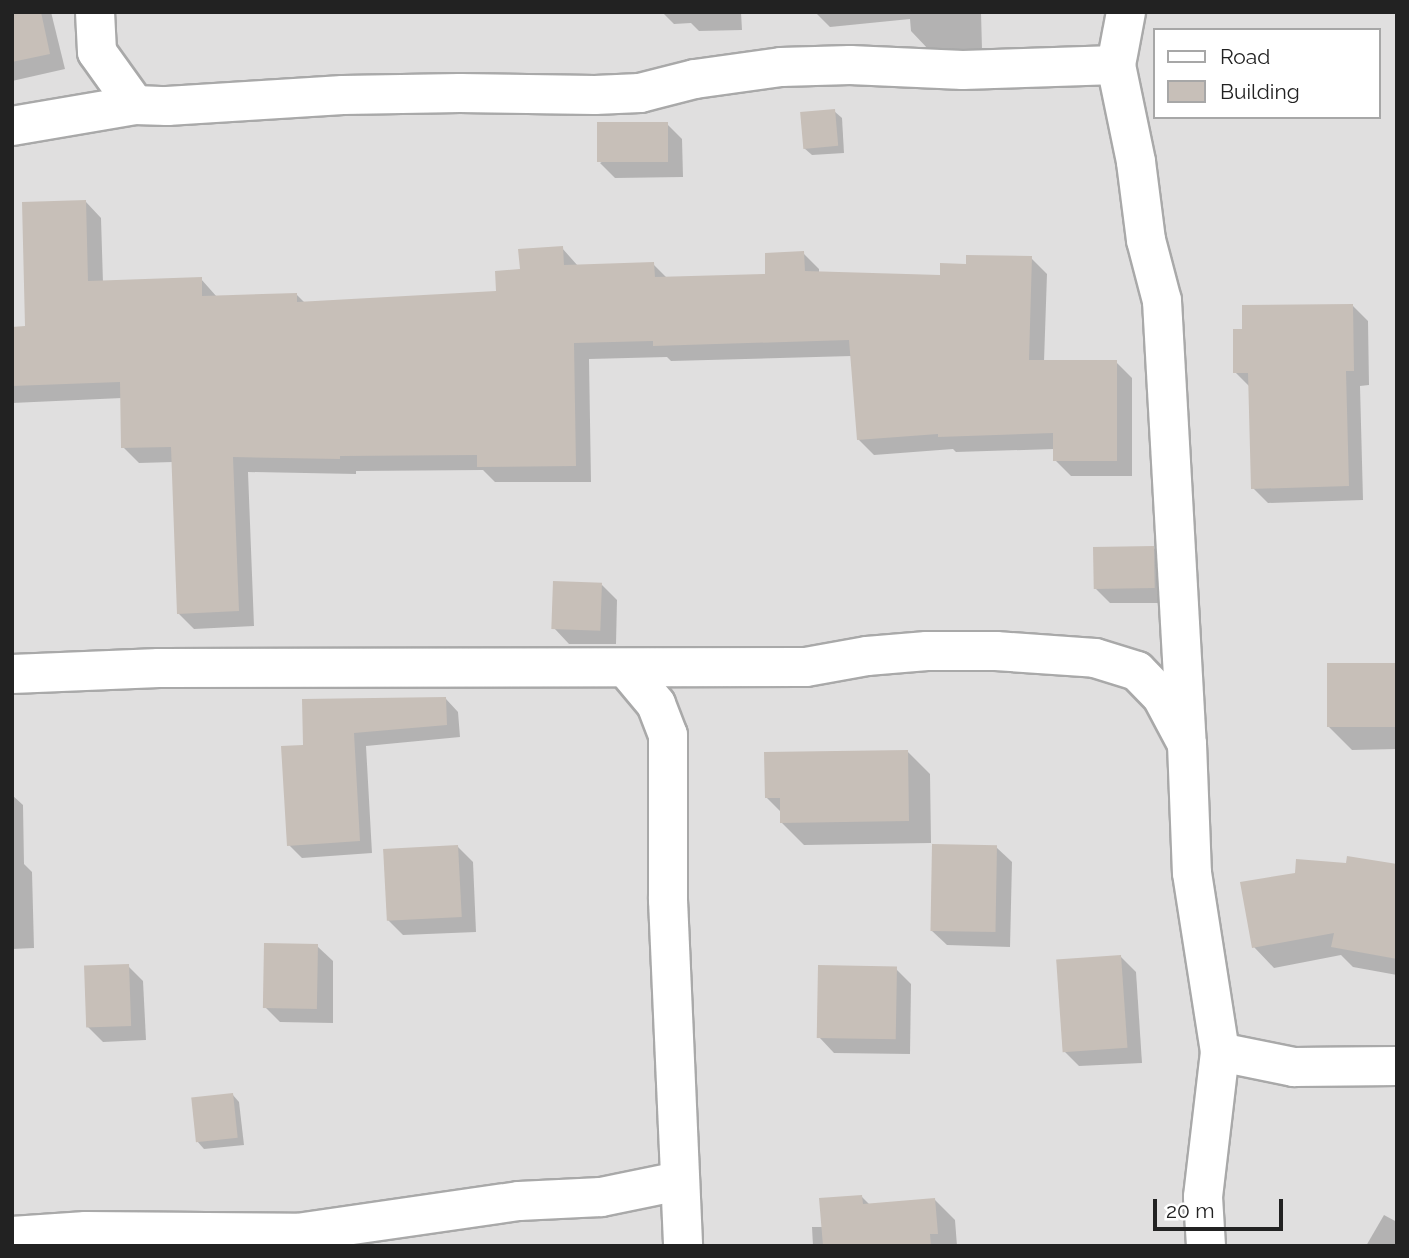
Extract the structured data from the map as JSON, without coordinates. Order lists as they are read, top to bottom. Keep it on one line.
{"legend":["Road","Building"],"scale_bar":"20 m"}
